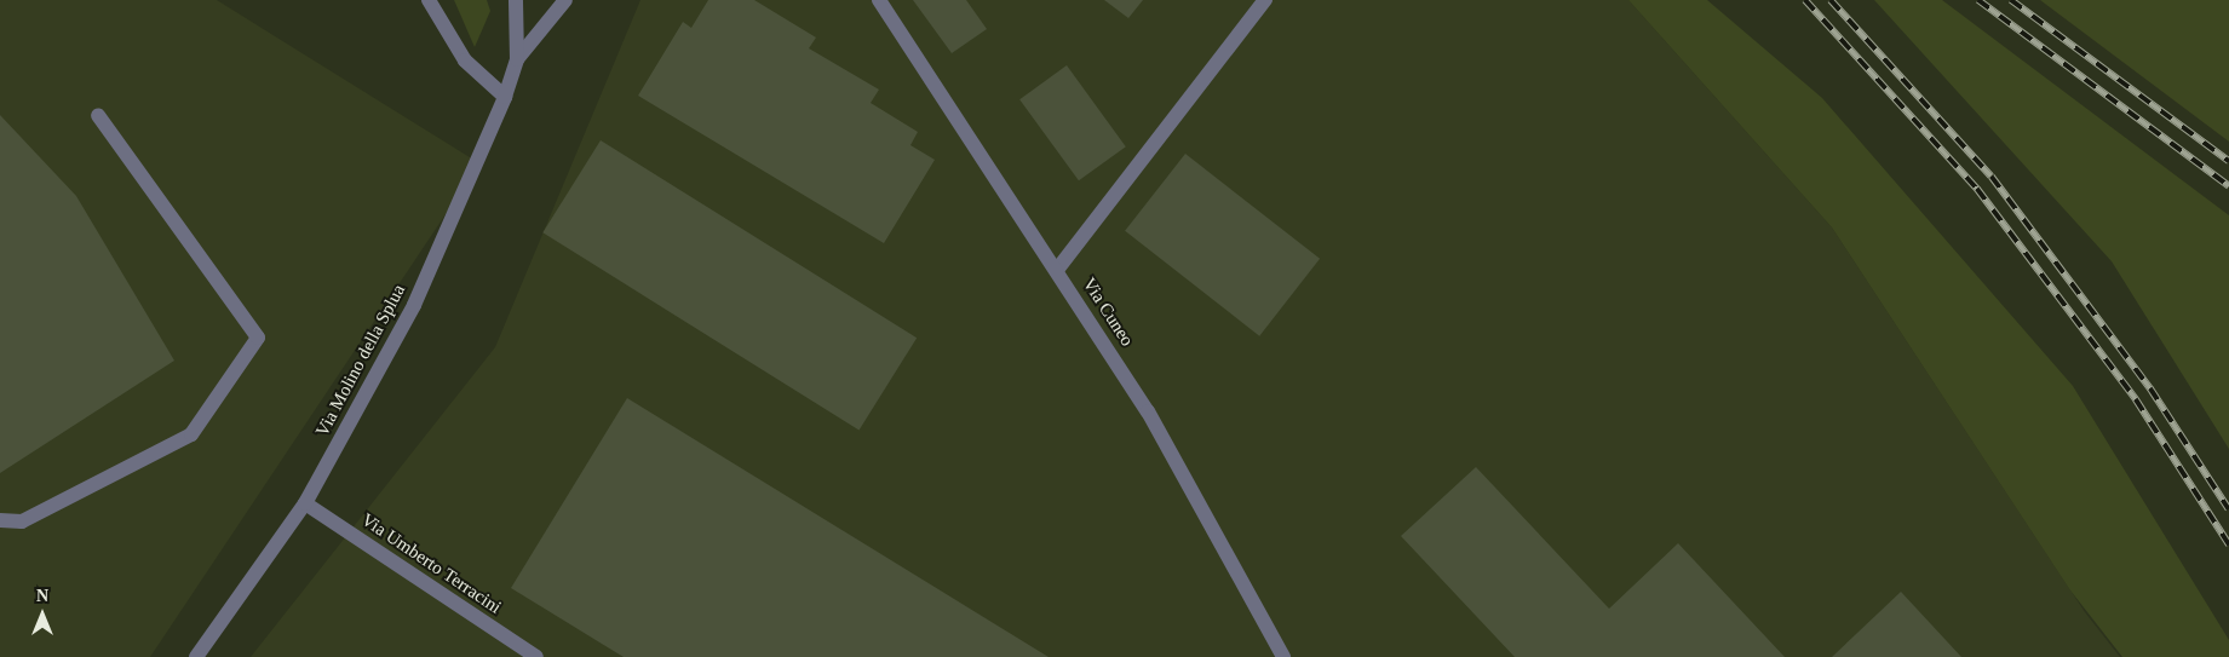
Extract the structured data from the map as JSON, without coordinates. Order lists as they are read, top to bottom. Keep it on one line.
{"streets":{"street":["Via Cuneo","Via Molino della Splua","Via Umberto Terracini"]},"crossings":[["Via Molino della Splua","Via Umberto Terracini"]],"north":"top"}
